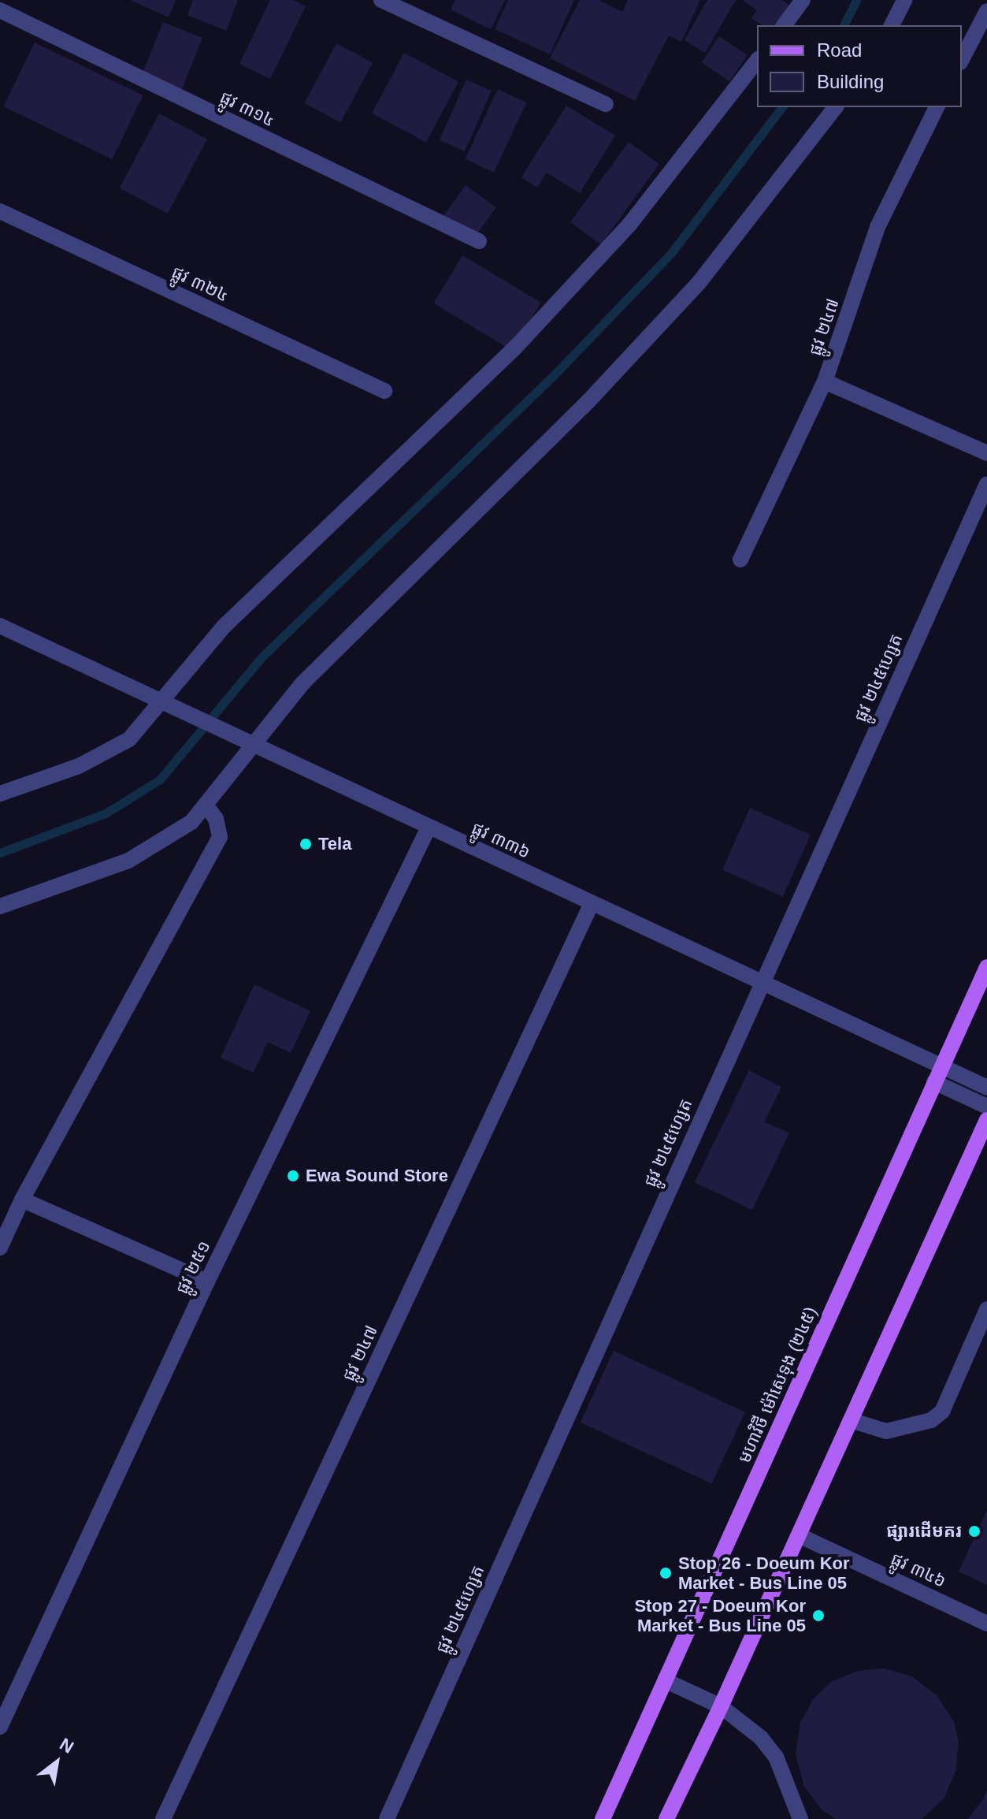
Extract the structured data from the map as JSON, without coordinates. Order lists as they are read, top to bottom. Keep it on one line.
{"streets":{"main road":["មហាវិថី ម៉ៅសេទុង (២៤៥)"],"street":["ផ្លូវ ៣១៤","ផ្លូវ ៣២៤","ផ្លូវ ២៤៧","ផ្លូវ ២៤៥ហ្សេត","ផ្លូវ ៣៣៦","ផ្លូវ ២៥១","ផ្លូវ ៣៤៦"]},"crossings":[["ផ្លូវ ២៤៧","ផ្លូវ ៣៣៦"],["ផ្លូវ ២៤៥ហ្សេត","ផ្លូវ ៣៣៦"],["ផ្លូវ ៣៣៦","ផ្លូវ ២៥១"],["ផ្លូវ ៣៣៦","មហាវិថី ម៉ៅសេទុង (២៤៥)"]],"places":["Tela","Ewa Sound Store","ផ្សារដើមគរ","Stop 26 - Doeum Kor Market - Bus Line 05","Stop 27 - Doeum Kor Market - Bus Line 05"],"legend":["Road","Building"],"north":"top right"}
